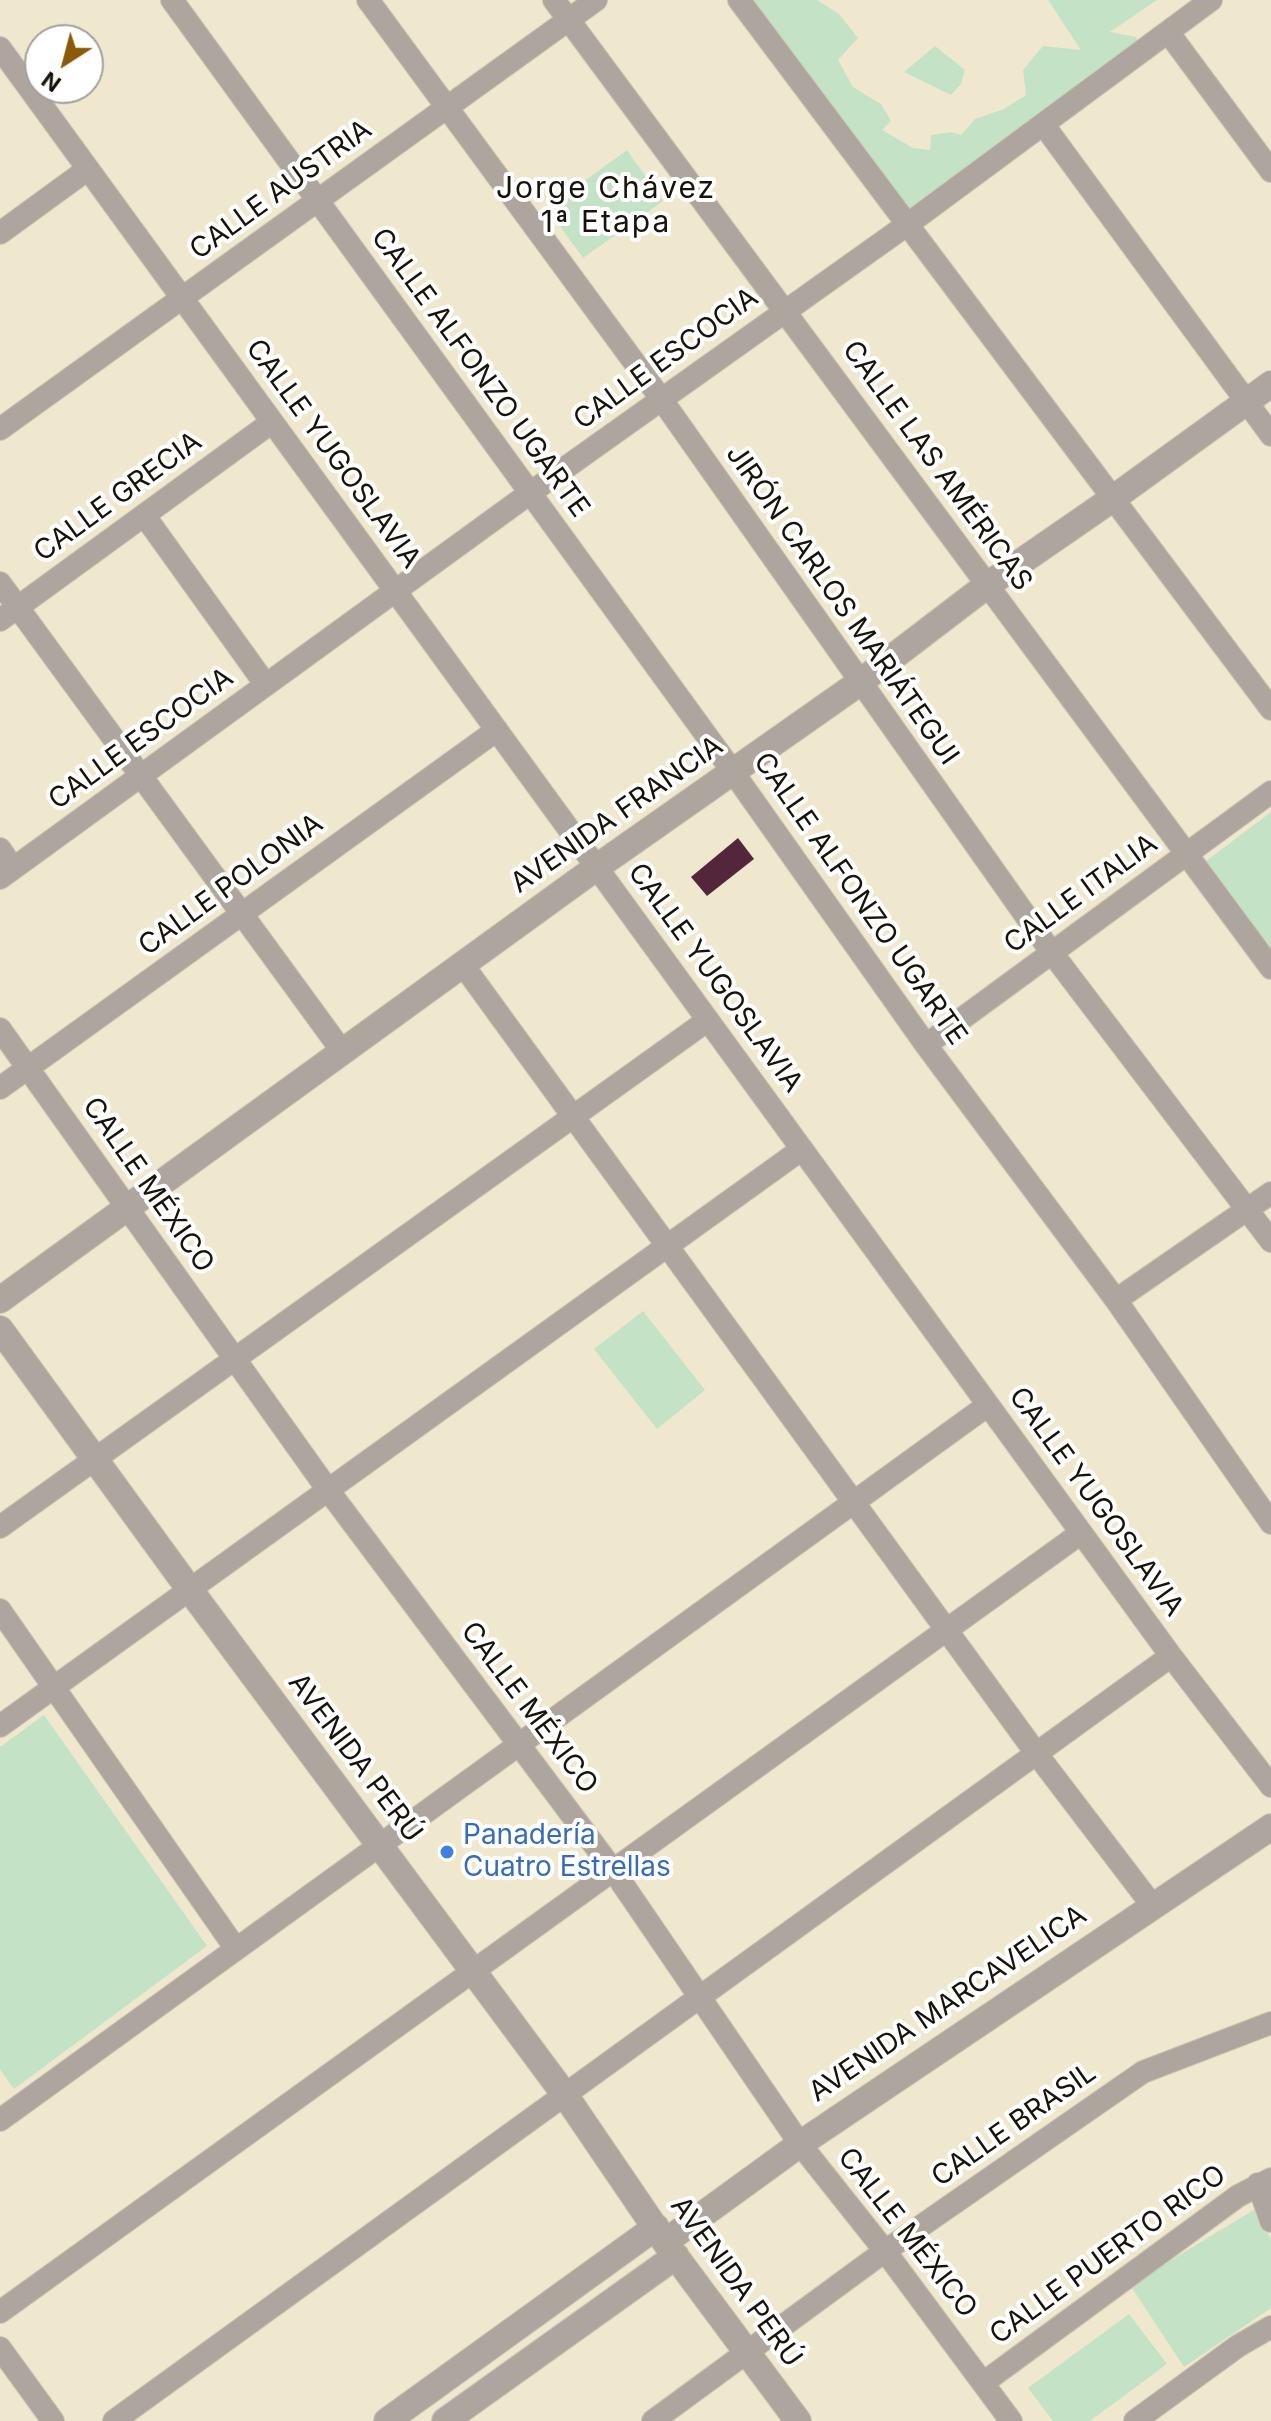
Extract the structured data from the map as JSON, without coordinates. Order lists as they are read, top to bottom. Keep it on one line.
{"streets":{"street":["CALLE AUSTRIA","CALLE ESCOCIA","CALLE ALFONZO UGARTE","CALLE YUGOSLAVIA","CALLE LAS AMÉRICAS","CALLE GRECIA","JIRÓN CARLOS MARIÁTEGUI","AVENIDA FRANCIA","CALLE POLONIA","CALLE ITALIA","CALLE MÉXICO","AVENIDA PERÚ","AVENIDA MARCAVELICA","CALLE BRASIL","CALLE PUERTO RICO"]},"crossings":[["CALLE AUSTRIA","CALLE ALFONZO UGARTE"],["CALLE AUSTRIA","CALLE YUGOSLAVIA"],["CALLE AUSTRIA","CALLE LAS AMÉRICAS"],["CALLE AUSTRIA","JIRÓN CARLOS MARIÁTEGUI"],["CALLE ESCOCIA","CALLE ALFONZO UGARTE"],["CALLE ESCOCIA","CALLE YUGOSLAVIA"],["CALLE ESCOCIA","CALLE LAS AMÉRICAS"],["CALLE ESCOCIA","JIRÓN CARLOS MARIÁTEGUI"],["CALLE ALFONZO UGARTE","AVENIDA FRANCIA"],["CALLE ALFONZO UGARTE","CALLE ITALIA"],["CALLE YUGOSLAVIA","CALLE GRECIA"],["CALLE YUGOSLAVIA","AVENIDA FRANCIA"],["CALLE YUGOSLAVIA","CALLE POLONIA"],["CALLE LAS AMÉRICAS","AVENIDA FRANCIA"],["CALLE LAS AMÉRICAS","CALLE ITALIA"],["JIRÓN CARLOS MARIÁTEGUI","AVENIDA FRANCIA"],["JIRÓN CARLOS MARIÁTEGUI","CALLE ITALIA"],["AVENIDA FRANCIA","CALLE MÉXICO"],["CALLE POLONIA","CALLE MÉXICO"],["CALLE MÉXICO","AVENIDA MARCAVELICA"],["CALLE MÉXICO","CALLE BRASIL"],["CALLE MÉXICO","CALLE PUERTO RICO"],["AVENIDA PERÚ","AVENIDA MARCAVELICA"],["AVENIDA PERÚ","CALLE BRASIL"]],"districts":["Jorge Chávez 1ª Etapa"],"places":["Panadería Cuatro Estrellas"],"north":"bottom left"}
